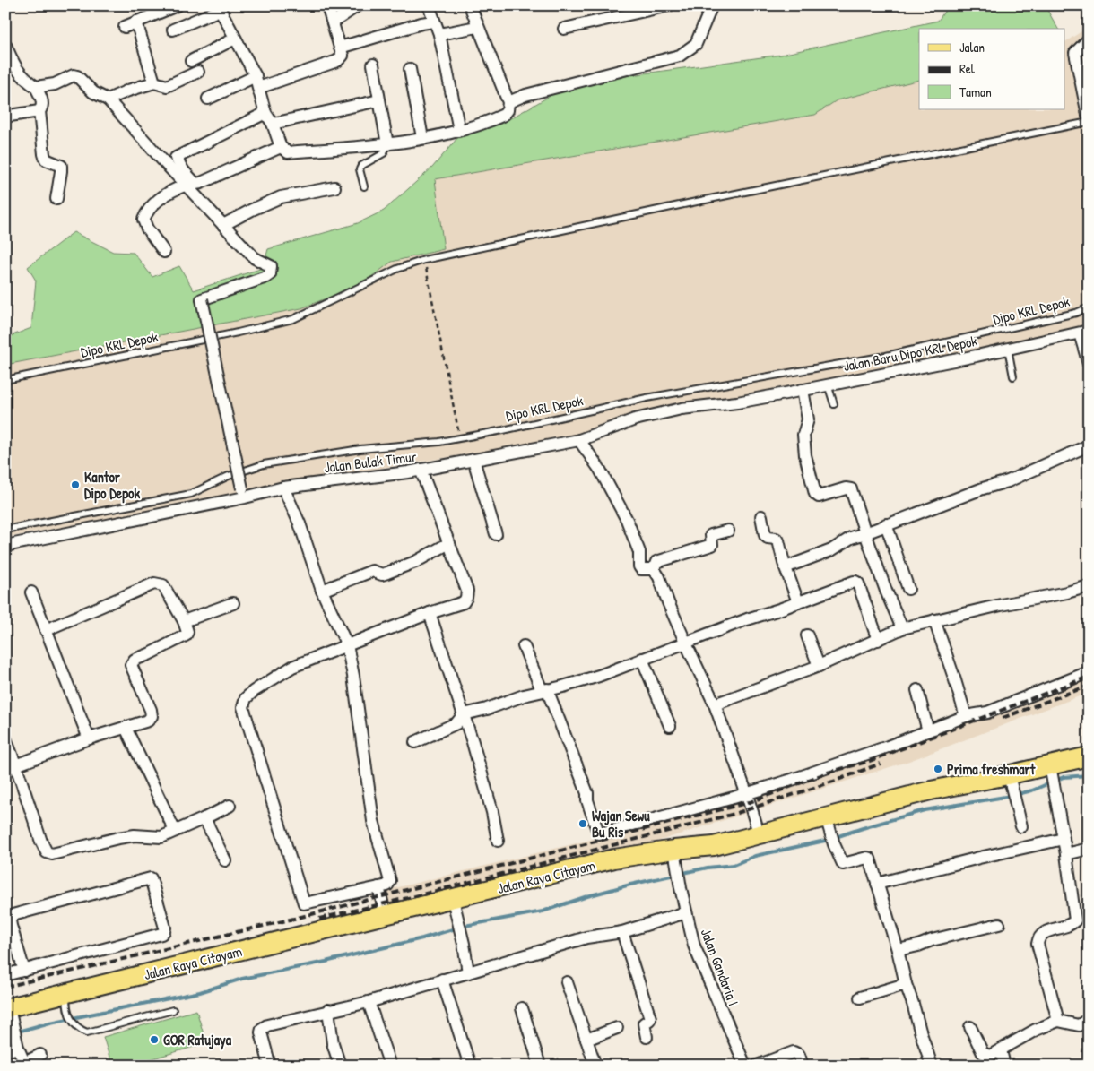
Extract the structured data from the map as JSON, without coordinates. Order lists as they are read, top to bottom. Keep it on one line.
{"streets":{"main road":["Jalan Raya Citayam"],"street":["Jalan Baru Dipo KRL Depok","Jalan Bulak Timur","Jalan Gandaria I"],"lane":["Dipo KRL Depok"]},"crossings":[["Jalan Baru Dipo KRL Depok","Jalan Bulak Timur"],["Jalan Raya Citayam","Jalan Gandaria I"]],"places":["Kantor Dipo Depok","Prima freshmart","Wajan Sewu Bu Ris","GOR Ratujaya"],"legend":["Jalan","Rel","Taman"]}
